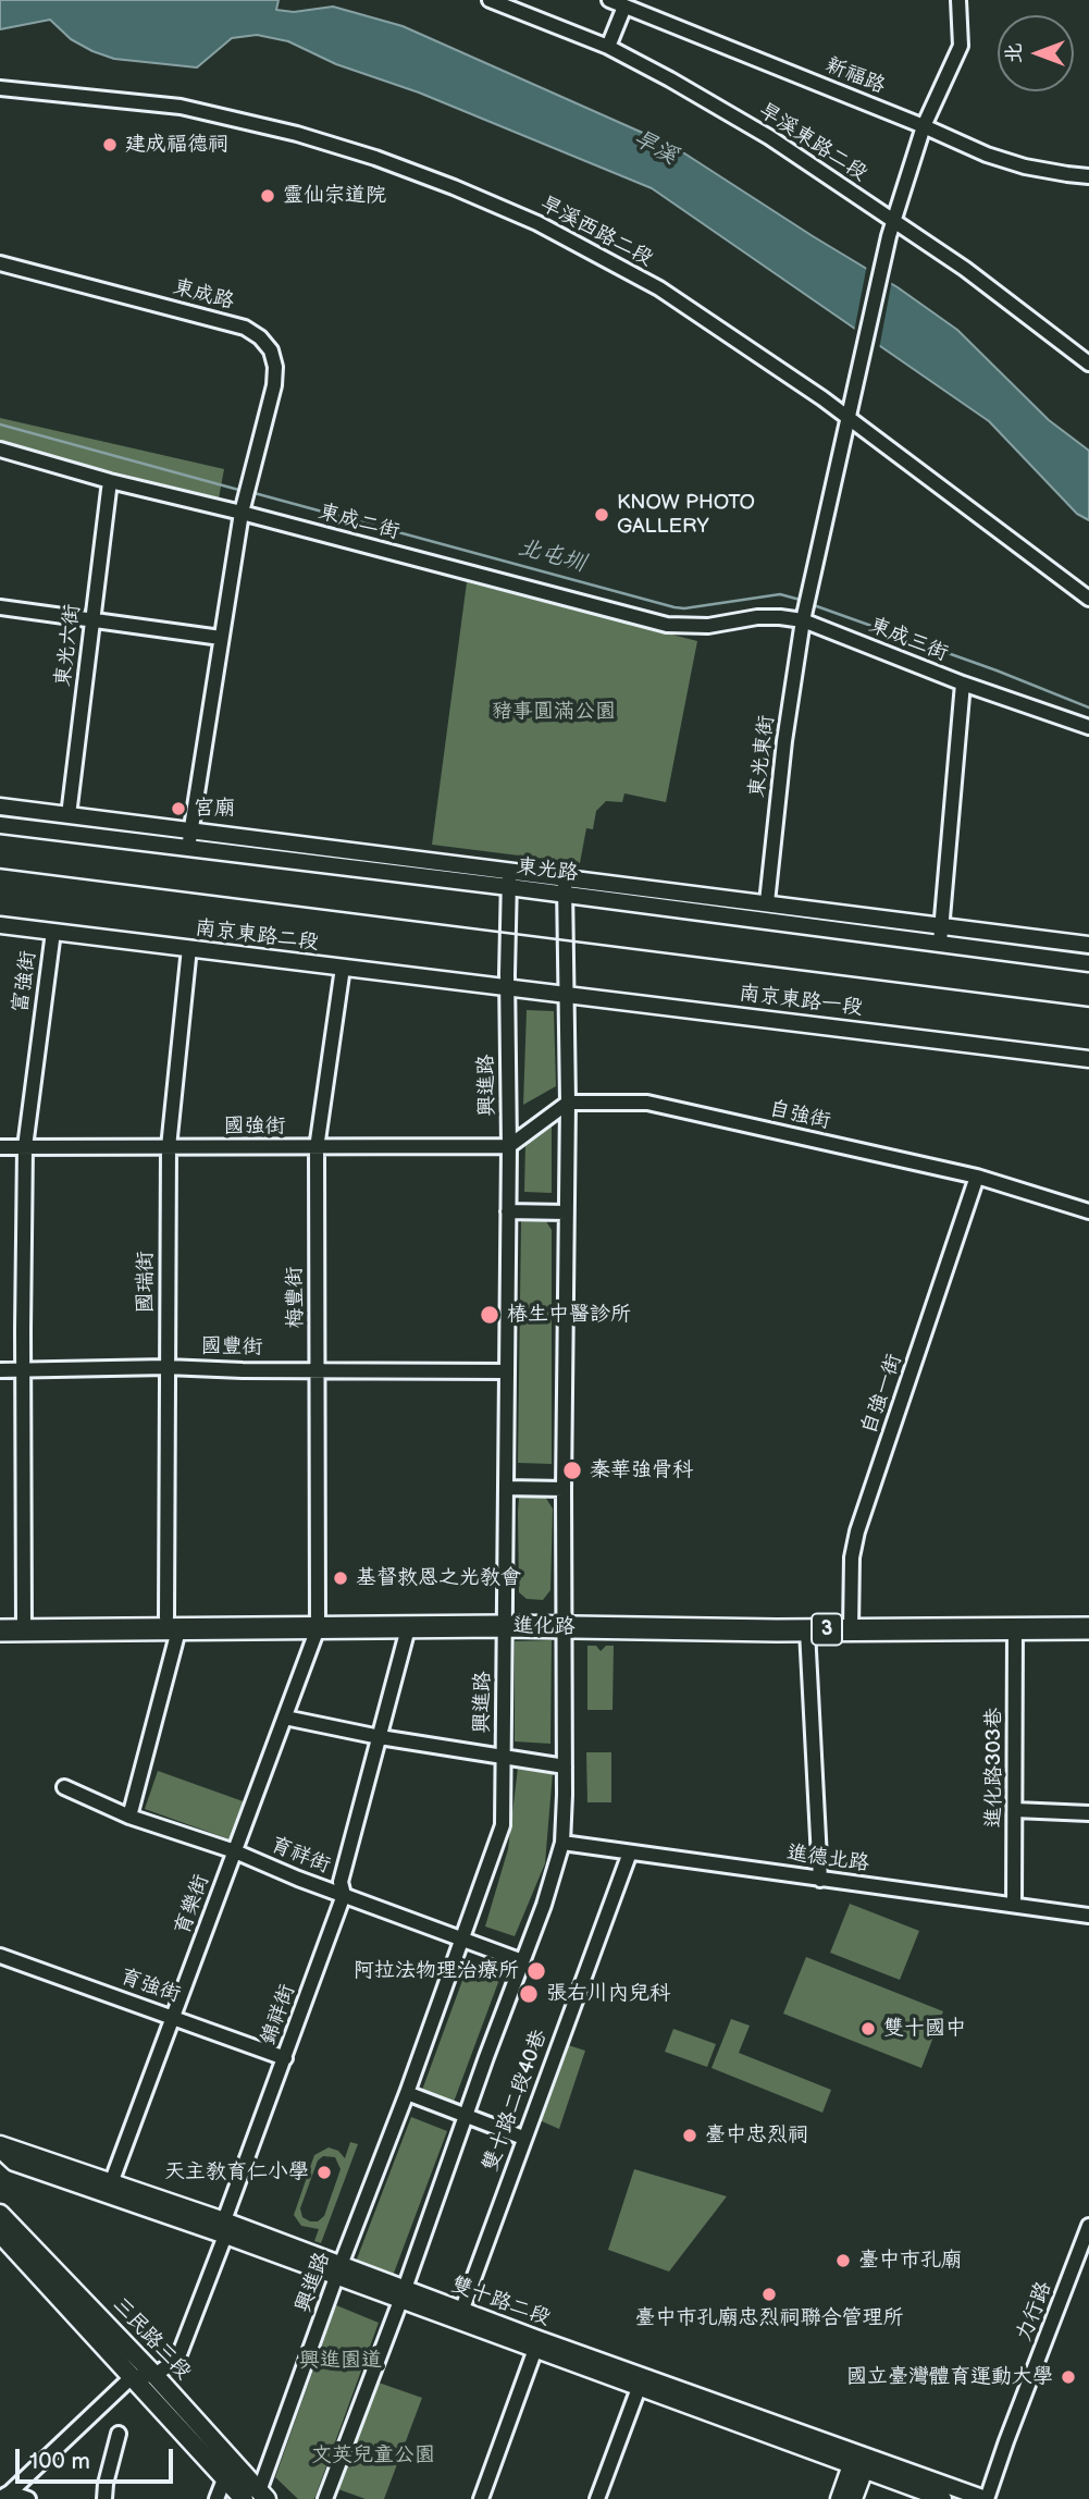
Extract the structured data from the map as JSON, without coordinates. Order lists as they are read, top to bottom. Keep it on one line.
{"streets":{"main road":["進化路","3","三民路三段"],"street":["新福路","旱溪東路二段","旱溪西路二段","東成路","東成二街","東成三街","東光六街","東光東街","東光路","南京東路二段","富強街","南京東路一段","興進路","自強街","國強街","國瑞街","梅豐街","國豐街","自強一街","進化路303巷","育祥街","進德北路","育樂街","育強街","錦祥街","雙十路二段40巷","雙十路二段","力行路"]},"crossings":[["新福路","東光東街"],["旱溪東路二段","東光東街"],["旱溪西路二段","東光東街"],["東成路","東成二街"],["東成二街","東成三街"],["東成二街","東光六街"],["東成三街","東光東街"],["東光六街","東光路"],["東光東街","東光路"],["東光路","興進路"],["南京東路二段","富強街"],["南京東路二段","南京東路一段"],["南京東路二段","興進路"],["南京東路二段","國瑞街"],["南京東路二段","梅豐街"],["富強街","國強街"],["富強街","國豐街"],["富強街","進化路"],["南京東路一段","興進路"],["興進路","國強街"],["興進路","國豐街"],["興進路","進化路"],["興進路","育祥街"],["興進路","雙十路二段"],["興進路","三民路三段"],["自強街","自強一街"],["國強街","國瑞街"],["國強街","梅豐街"],["國瑞街","國豐街"],["國瑞街","進化路"],["國瑞街","育祥街"],["梅豐街","國豐街"],["梅豐街","進化路"],["梅豐街","育樂街"],["自強一街","進化路"],["進化路","進化路303巷"],["進化路","育樂街"],["進化路","錦祥街"],["進化路303巷","進德北路"],["育祥街","育樂街"],["育祥街","錦祥街"],["進德北路","雙十路二段40巷"],["育樂街","育強街"],["育樂街","雙十路二段"],["育強街","錦祥街"],["錦祥街","雙十路二段"],["錦祥街","三民路三段"],["雙十路二段40巷","雙十路二段"],["雙十路二段","力行路"]],"water":["旱溪","北屯圳"],"parks":["豬事圓滿公園","興進園道","文英兒童公園"],"places":["建成福德祠","靈仙宗道院","KNOW PHOTO GALLERY","宮廟","椿生中醫診所","秦華強骨科","基督救恩之光教會","阿拉法物理治療所","張右川內兒科","雙十國中","臺中忠烈祠","天主教育仁小學","臺中市孔廟","臺中市孔廟忠烈祠聯合管理所","國立臺灣體育運動大學"],"scale_bar":"100 m","north":"left"}
